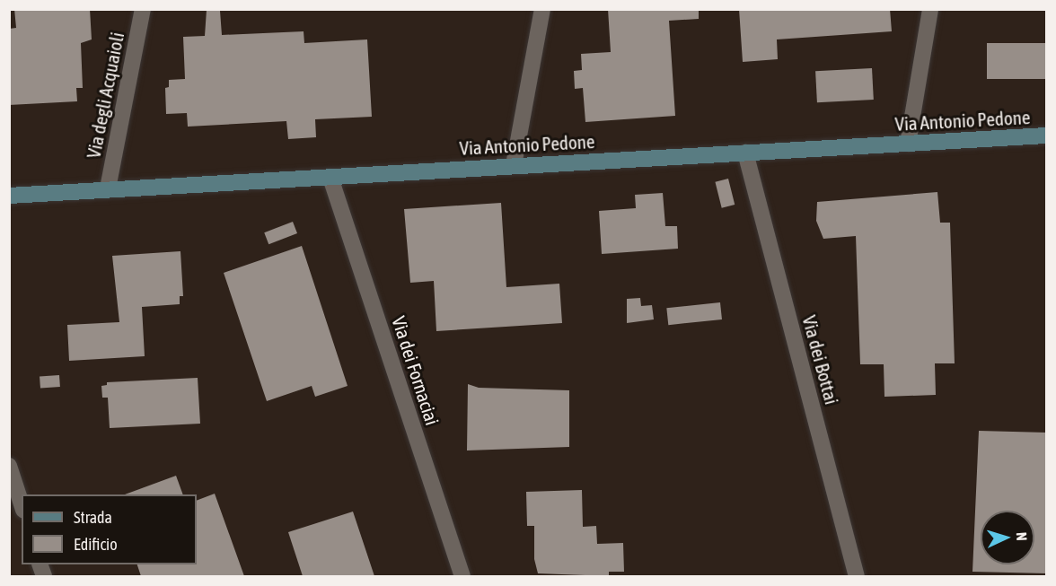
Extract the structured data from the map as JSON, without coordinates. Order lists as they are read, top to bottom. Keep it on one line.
{"streets":{"street":["Via degli Acquaioli","Via Antonio Pedone","Via dei Bottai","Via dei Fornaciai"]},"crossings":[["Via degli Acquaioli","Via Antonio Pedone"],["Via Antonio Pedone","Via dei Bottai"],["Via Antonio Pedone","Via dei Fornaciai"]],"legend":["Strada","Edificio"],"north":"right"}
